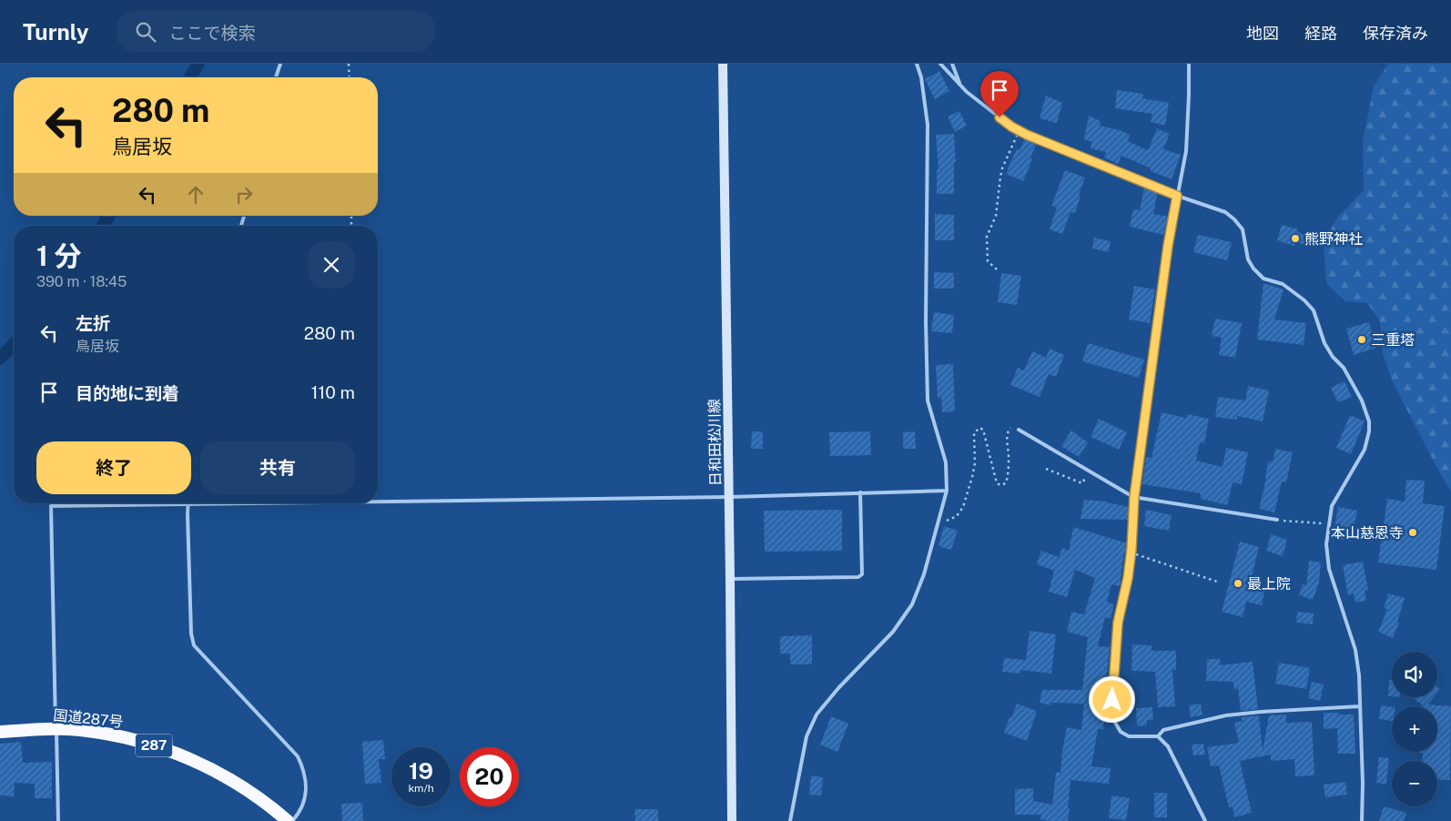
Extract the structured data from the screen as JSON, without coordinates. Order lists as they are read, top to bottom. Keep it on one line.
{"streets":{"highway":["国道287号","287"],"main road":["日和田松川線"]},"places":["熊野神社","三重塔","本山慈恩寺","最上院"],"page":{"header":"Turnly","search":"ここで検索","nav":["地図","経路","保存済み"],"turn":["280 m","鳥居坂"],"heading":["1 分","390 m · 18:45"],"list":[{"name":"左折","note":"鳥居坂","value":"280 m"},{"name":"目的地に到着","value":"110 m"}],"buttons":["終了","共有"],"map_buttons":["+","−"],"speed":"19 km/h","limit":"20"}}
